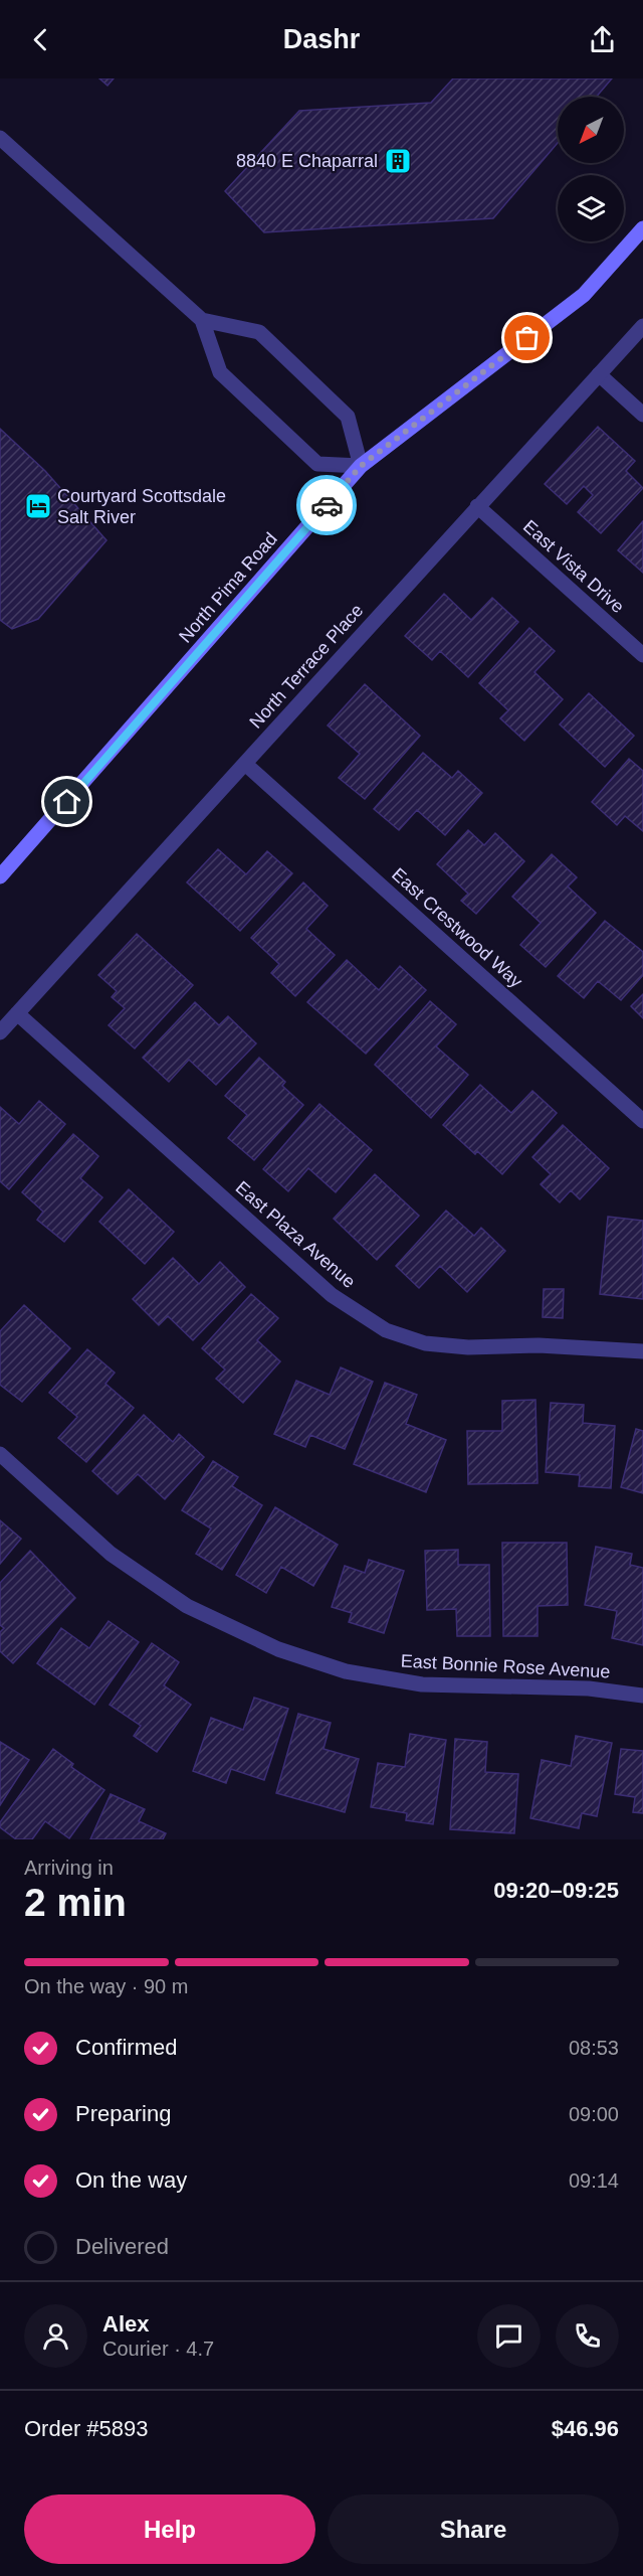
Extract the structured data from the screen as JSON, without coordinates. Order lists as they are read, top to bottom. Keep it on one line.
{"streets":{"main road":["North Pima Road"],"street":["East Vista Drive","North Terrace Place","East Crestwood Way","East Plaza Avenue","East Bonnie Rose Avenue"]},"crossings":[["East Vista Drive","North Terrace Place"],["North Terrace Place","East Crestwood Way"],["North Terrace Place","East Plaza Avenue"]],"places":{"building":["8840 E Chaparral"],"hotel":["Courtyard Scottsdale Salt River"]},"north":"bottom left","page":{"header":"Dashr","heading":["2 min","Arriving in","09:20–09:25"],"panel":["Alex","Courier · 4.7","Order #5893","$46.96"],"bar":"On the way · 90 m","list":[["Confirmed","08:53"],["Preparing","09:00"],["On the way","09:14"],"Delivered"],"buttons":["Help","Share"]}}
